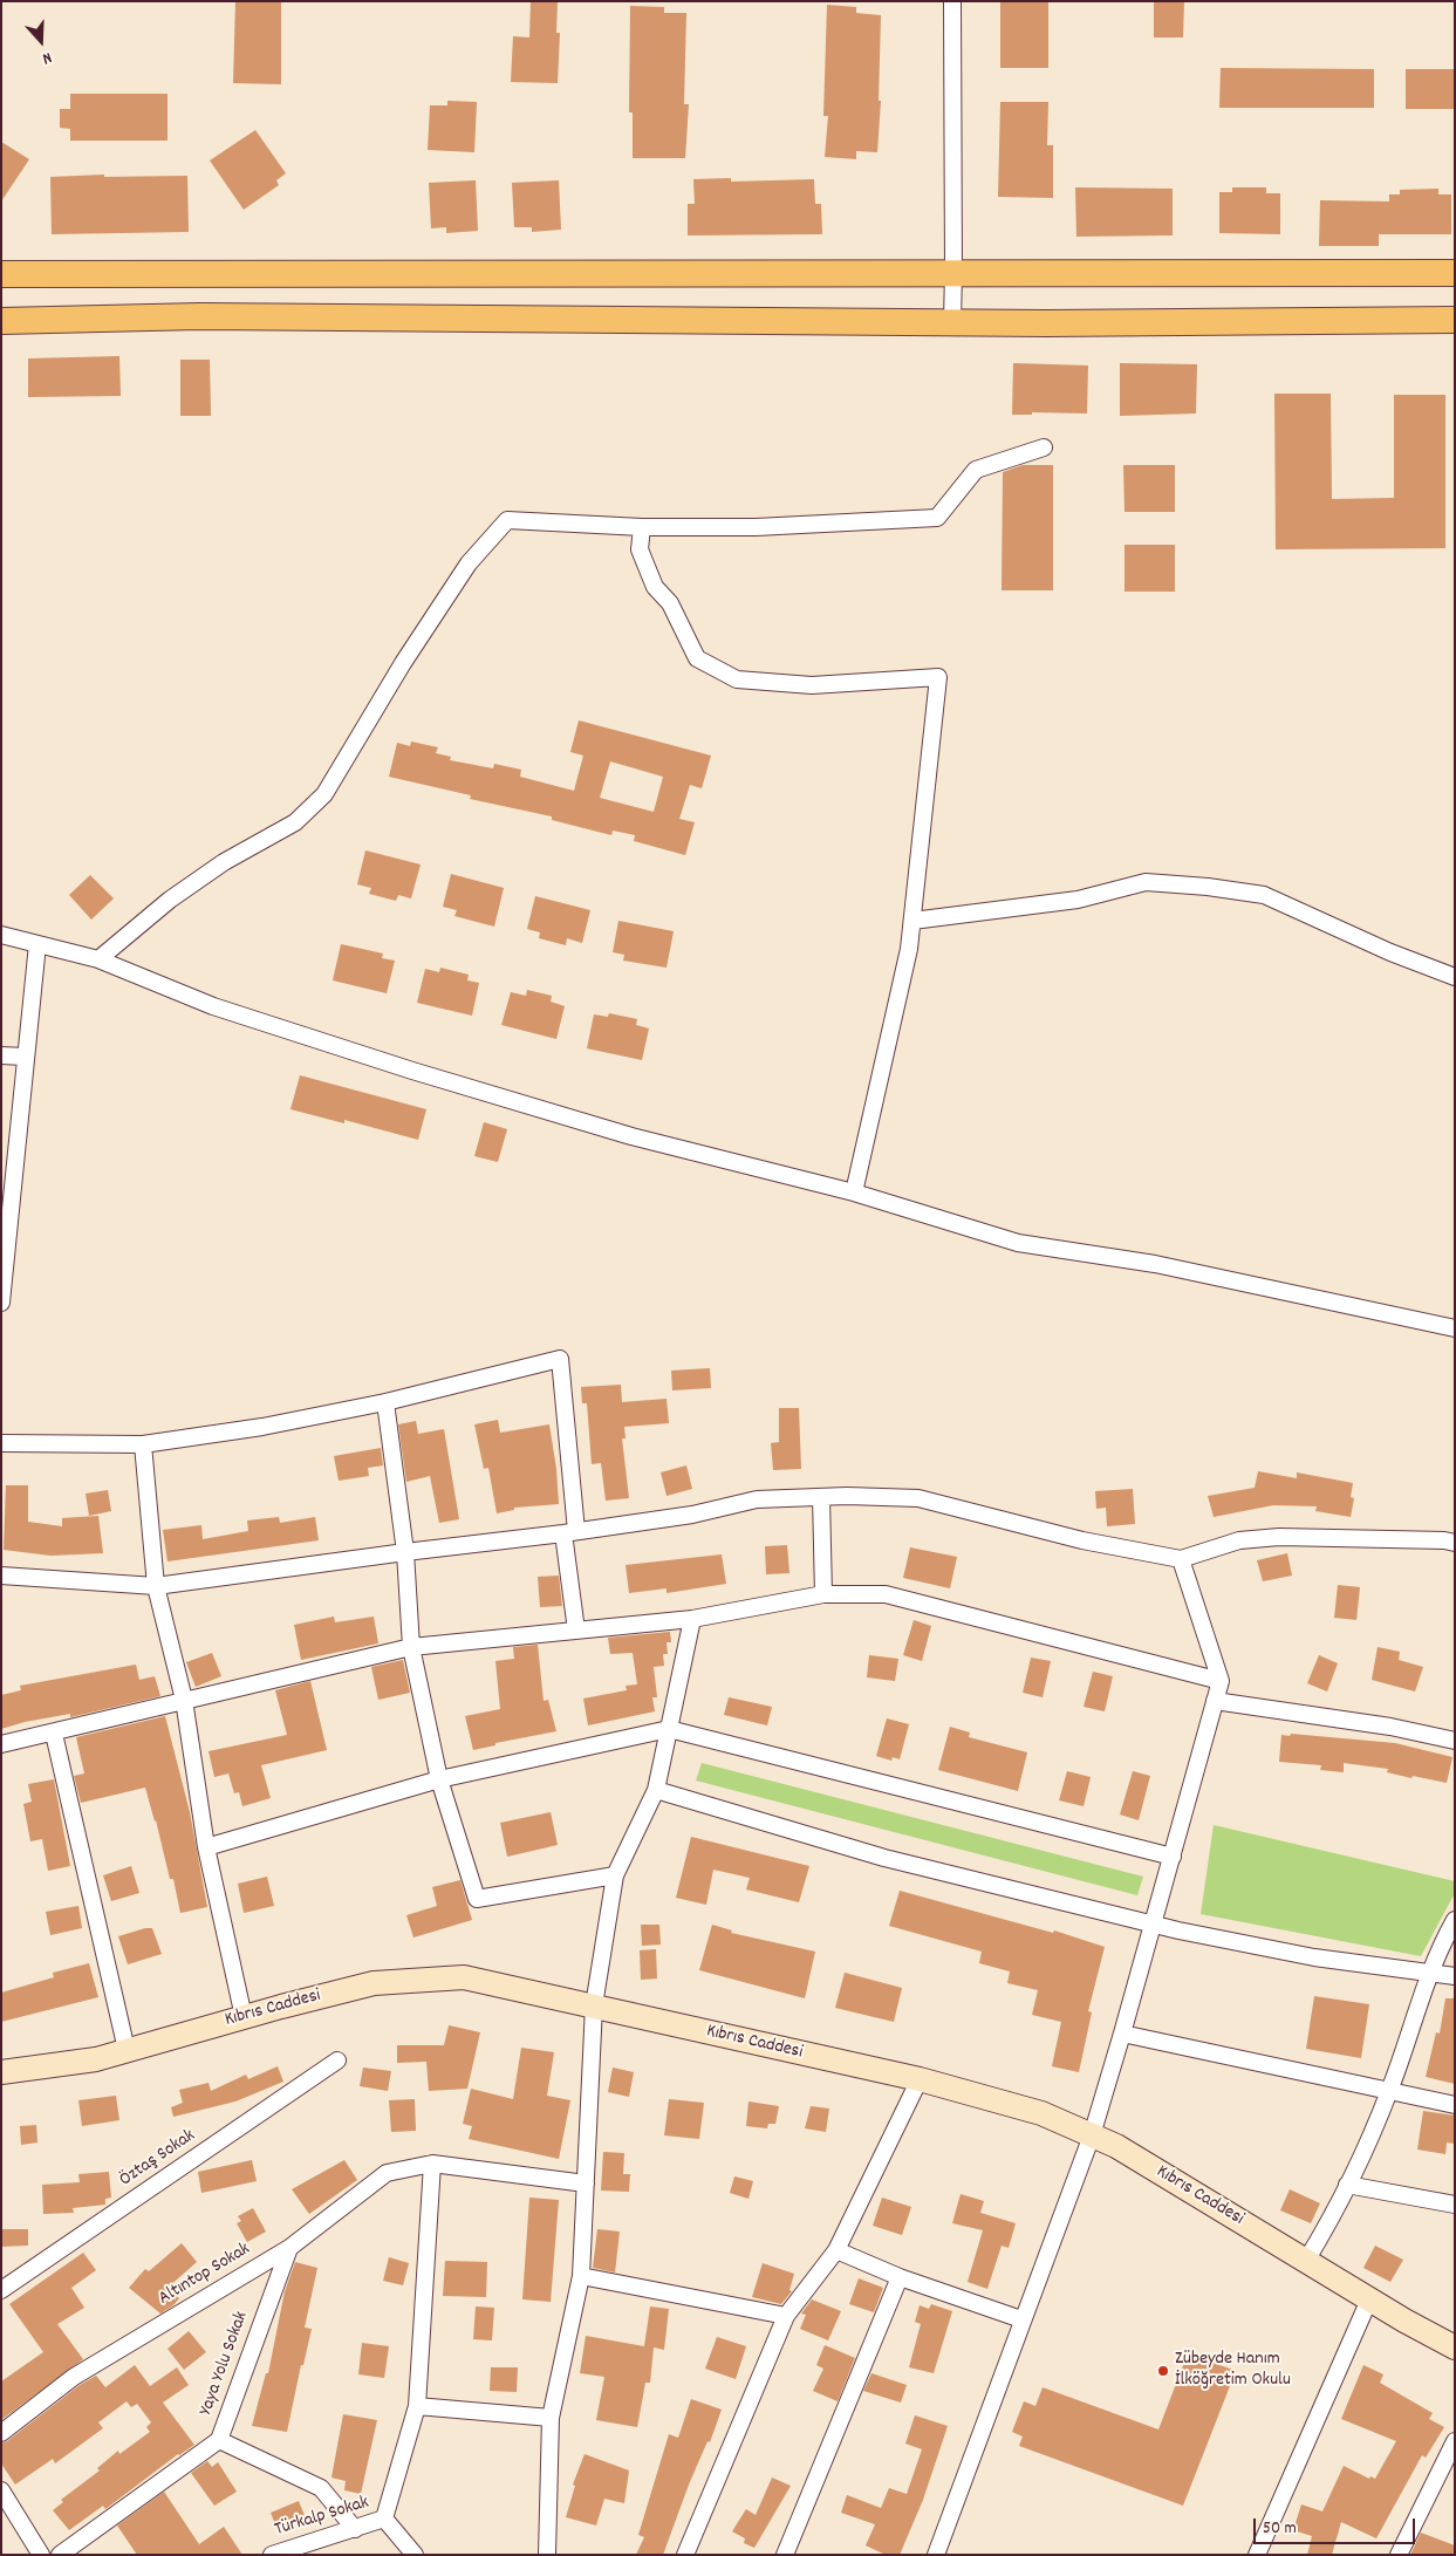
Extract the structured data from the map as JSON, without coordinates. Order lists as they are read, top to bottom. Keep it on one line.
{"streets":{"main road":["Kıbrıs Caddesi"],"street":["Öztaş Sokak","Altıntop Sokak","Yaya Yolu Sokak","Türkalp Sokak"]},"crossings":[["Altıntop Sokak","Yaya Yolu Sokak"]],"places":["Zübeyde Hanım İlköğretim Okulu"],"scale_bar":"50 m","north":"bottom"}
